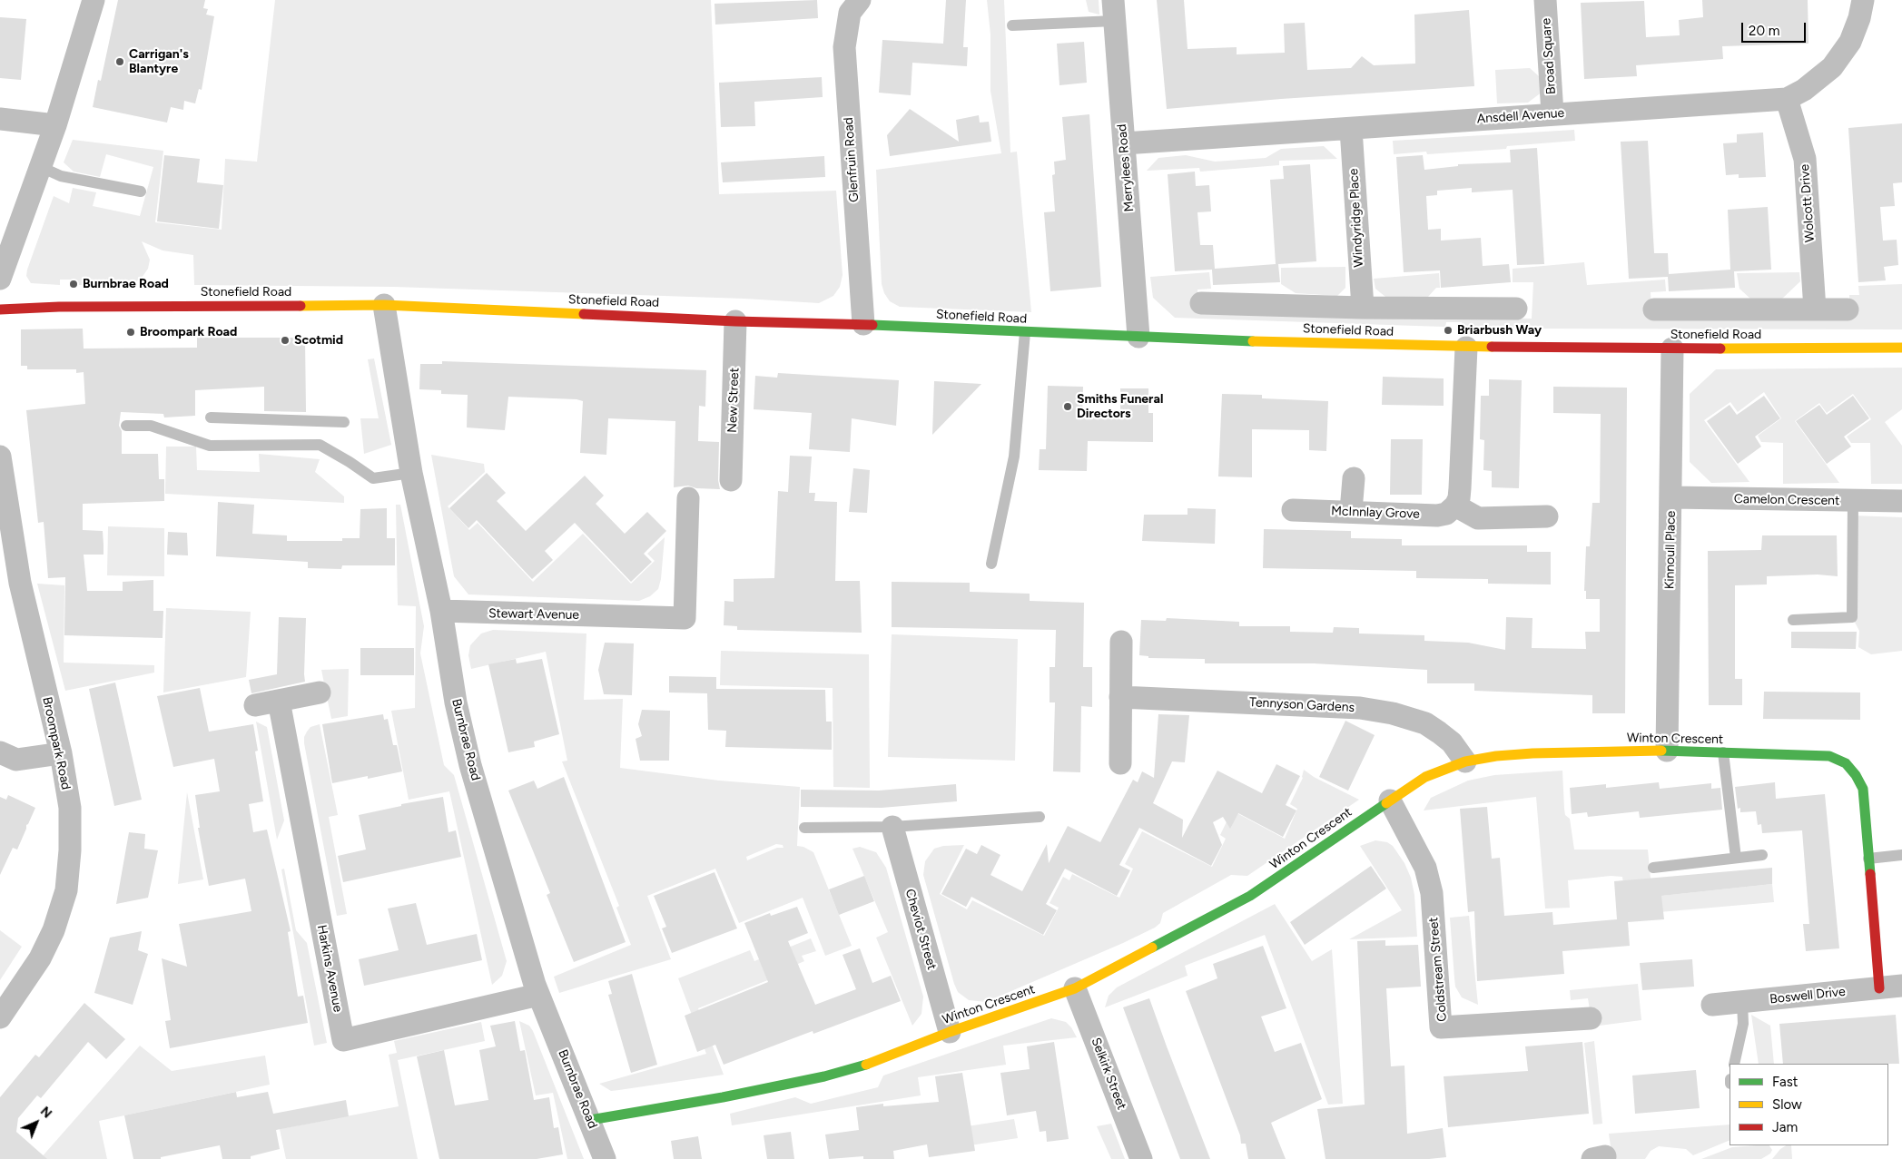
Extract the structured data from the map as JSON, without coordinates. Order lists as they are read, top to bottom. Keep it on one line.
{"streets":{"street":["Broad Square","Ansdell Avenue","Glenfruin Road","Merrylees Road","Wolcott Drive","Windyridge Place","Stonefield Road","New Street","Camelon Crescent","McInnlay Grove","Kinnoull Place","Stewart Avenue","Tennyson Gardens","Winton Crescent","Burnbrae Road","Broompark Road","Cheviot Street","Harkins Avenue","Coldstream Street","Boswell Drive","Selkirk Street"]},"crossings":[["Broad Square","Ansdell Avenue"],["Ansdell Avenue","Merrylees Road"],["Ansdell Avenue","Wolcott Drive"],["Ansdell Avenue","Windyridge Place"],["Glenfruin Road","Stonefield Road"],["Merrylees Road","Stonefield Road"],["Stonefield Road","New Street"],["Stonefield Road","Kinnoull Place"],["Stonefield Road","Burnbrae Road"],["Camelon Crescent","Kinnoull Place"],["Kinnoull Place","Winton Crescent"],["Stewart Avenue","Burnbrae Road"],["Tennyson Gardens","Winton Crescent"],["Winton Crescent","Burnbrae Road"],["Winton Crescent","Cheviot Street"],["Winton Crescent","Coldstream Street"],["Winton Crescent","Boswell Drive"],["Winton Crescent","Selkirk Street"],["Burnbrae Road","Harkins Avenue"]],"places":["Carrigan's Blantyre","Burnbrae Road","Briarbush Way","Broompark Road","Scotmid","Smiths Funeral Directors"],"legend":["Fast","Slow","Jam"],"scale_bar":"20 m","north":"top right"}
